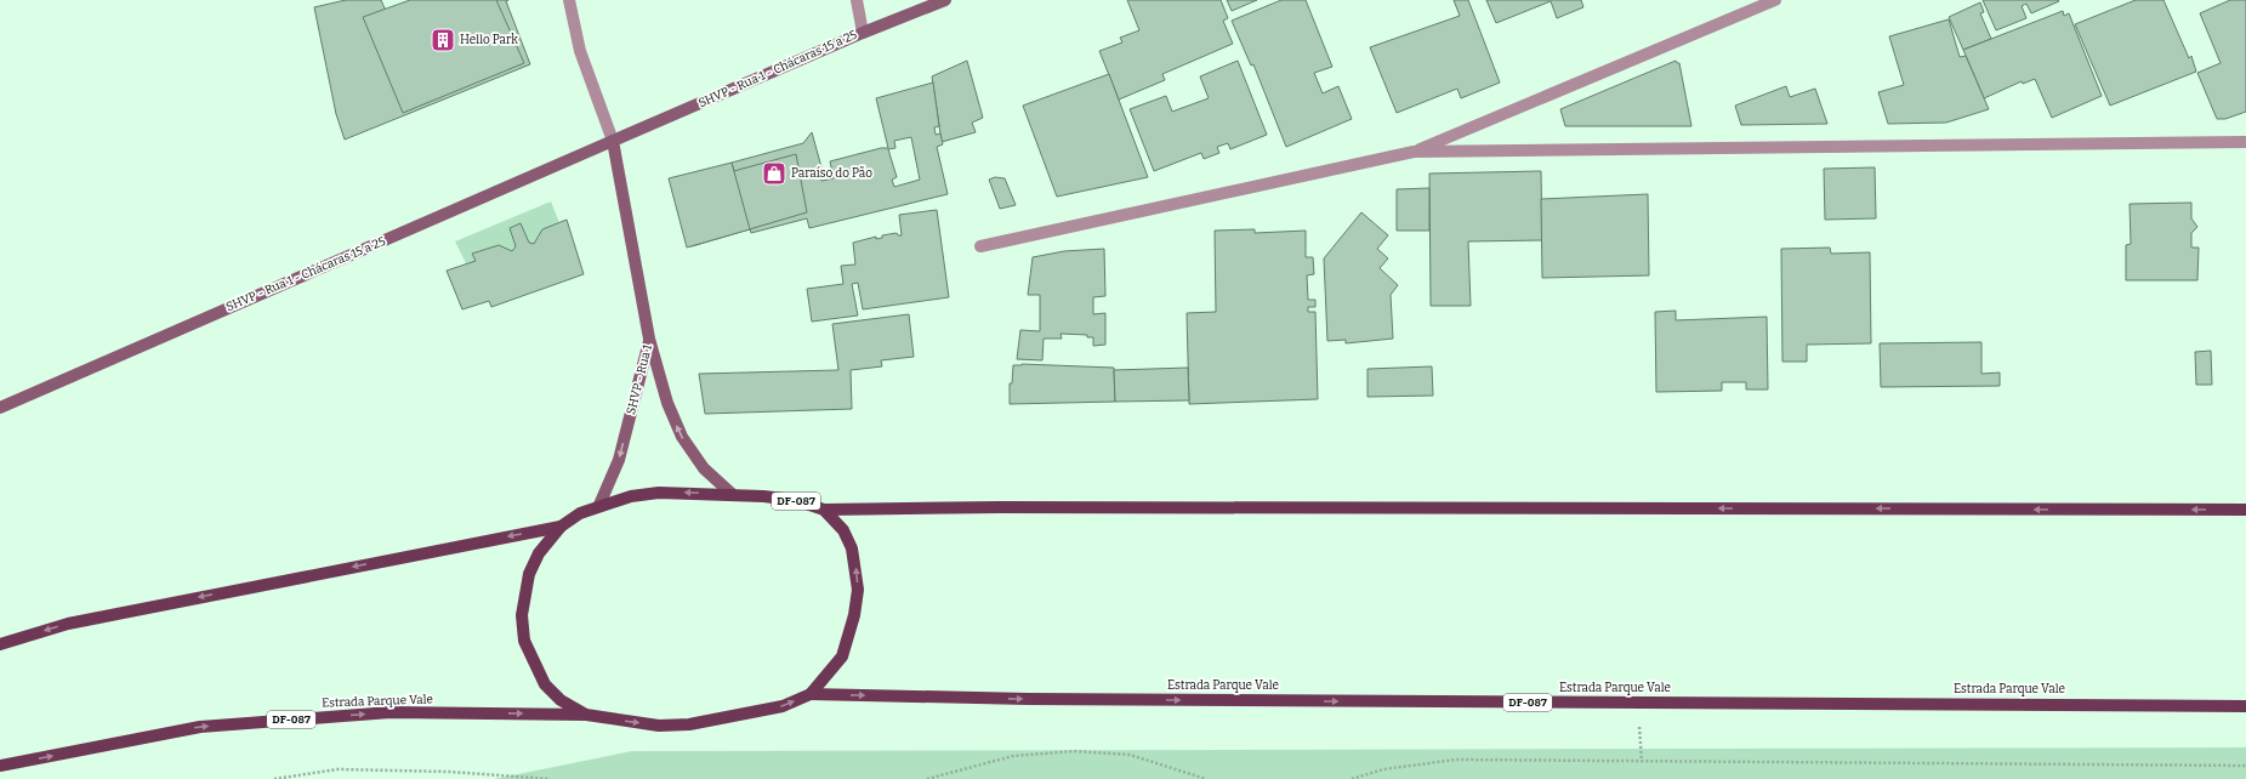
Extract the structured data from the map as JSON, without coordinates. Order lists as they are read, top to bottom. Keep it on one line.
{"streets":{"main road":["DF-087","Estrada Parque Vale"],"street":["SHVP - Rua 1 - Chácaras 15 a 25","SHVP - Rua 1"]},"crossings":[["SHVP - Rua 1","DF-087"],["DF-087","Estrada Parque Vale"]],"one_way":["Estrada Parque Vale"],"places":{"building":["Hello Park"],"shop":["Paraíso do Pão"]}}
